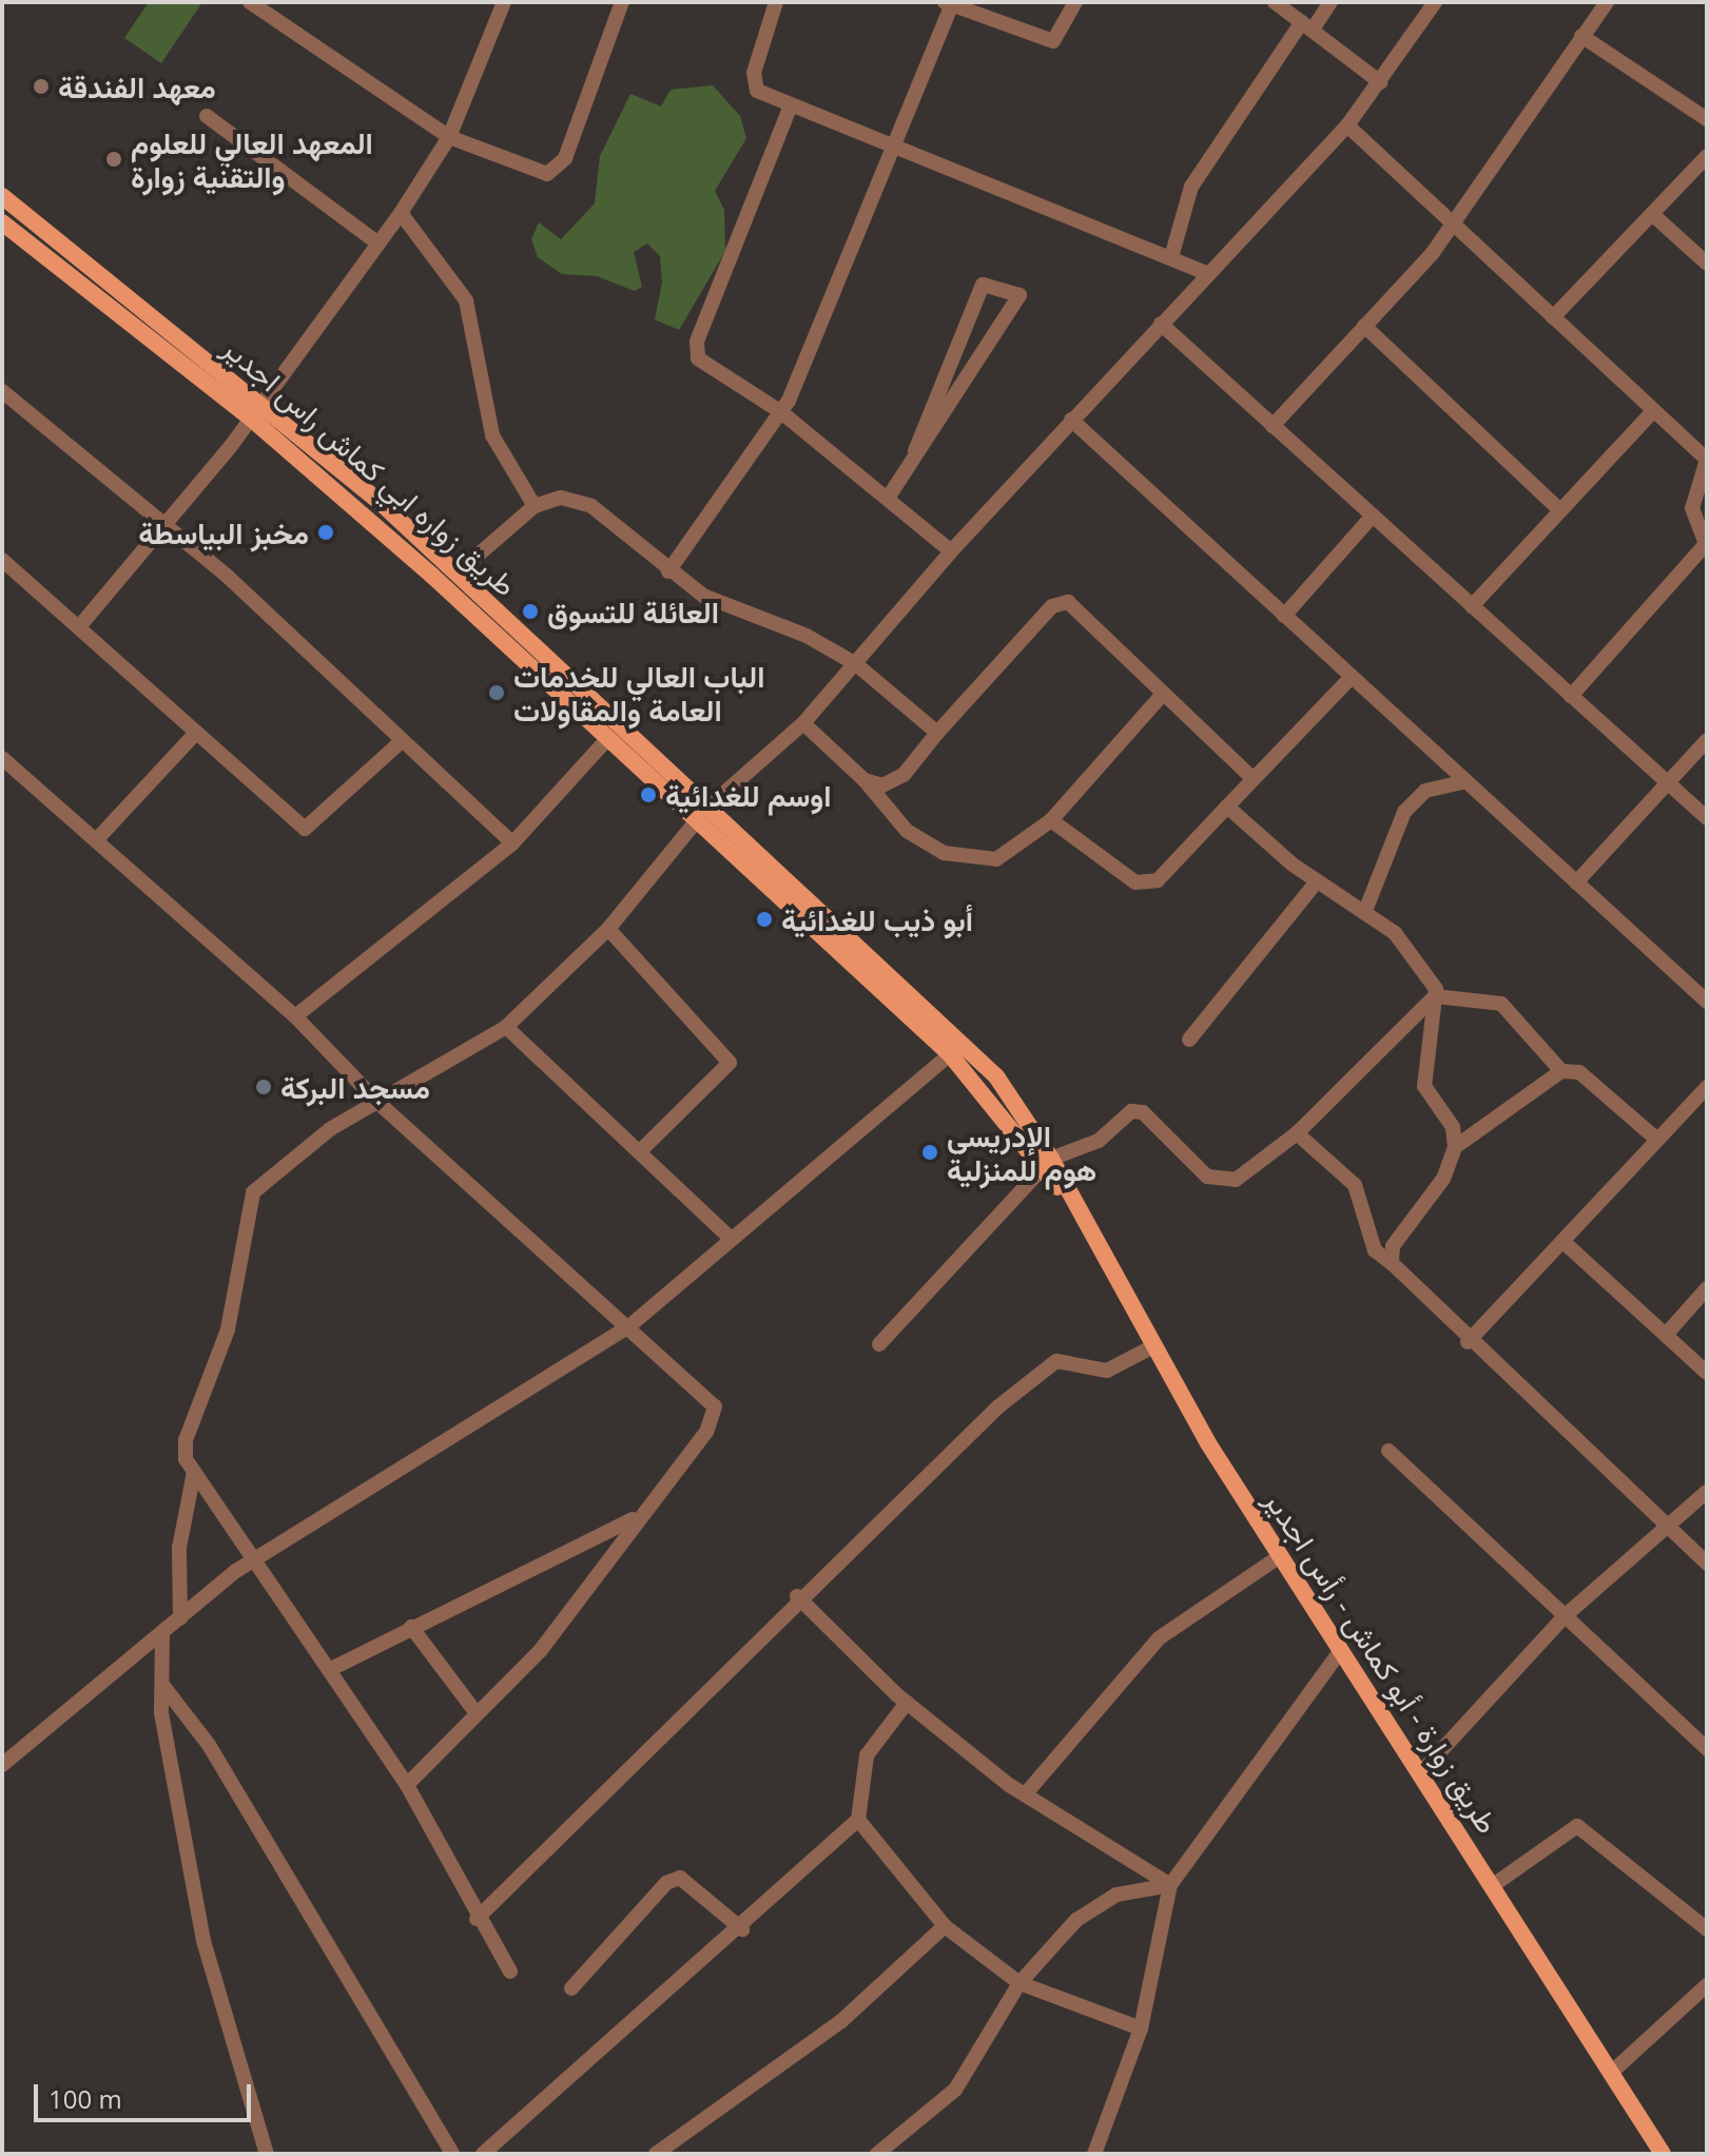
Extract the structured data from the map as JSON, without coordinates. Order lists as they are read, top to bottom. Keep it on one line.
{"streets":{"main road":["طريق زواره ابي كماش راس اجدير","طريق زوارة - أبو كماش - رأس اجدير"]},"crossings":[["طريق زواره ابي كماش راس اجدير","طريق زوارة - أبو كماش - رأس اجدير"]],"places":["معهد الفندقة","المعهد العالي للعلوم والتقنية زوارة","مخبز البياسطة","العائلة للتسوق","الباب العالي للخدمات العامة والمقاولات","اوسم للغدائية","أبو ذيب للغدائية","مسجد البركة","الإدريسي هوم للمنزلية"],"scale_bar":"100 m"}
